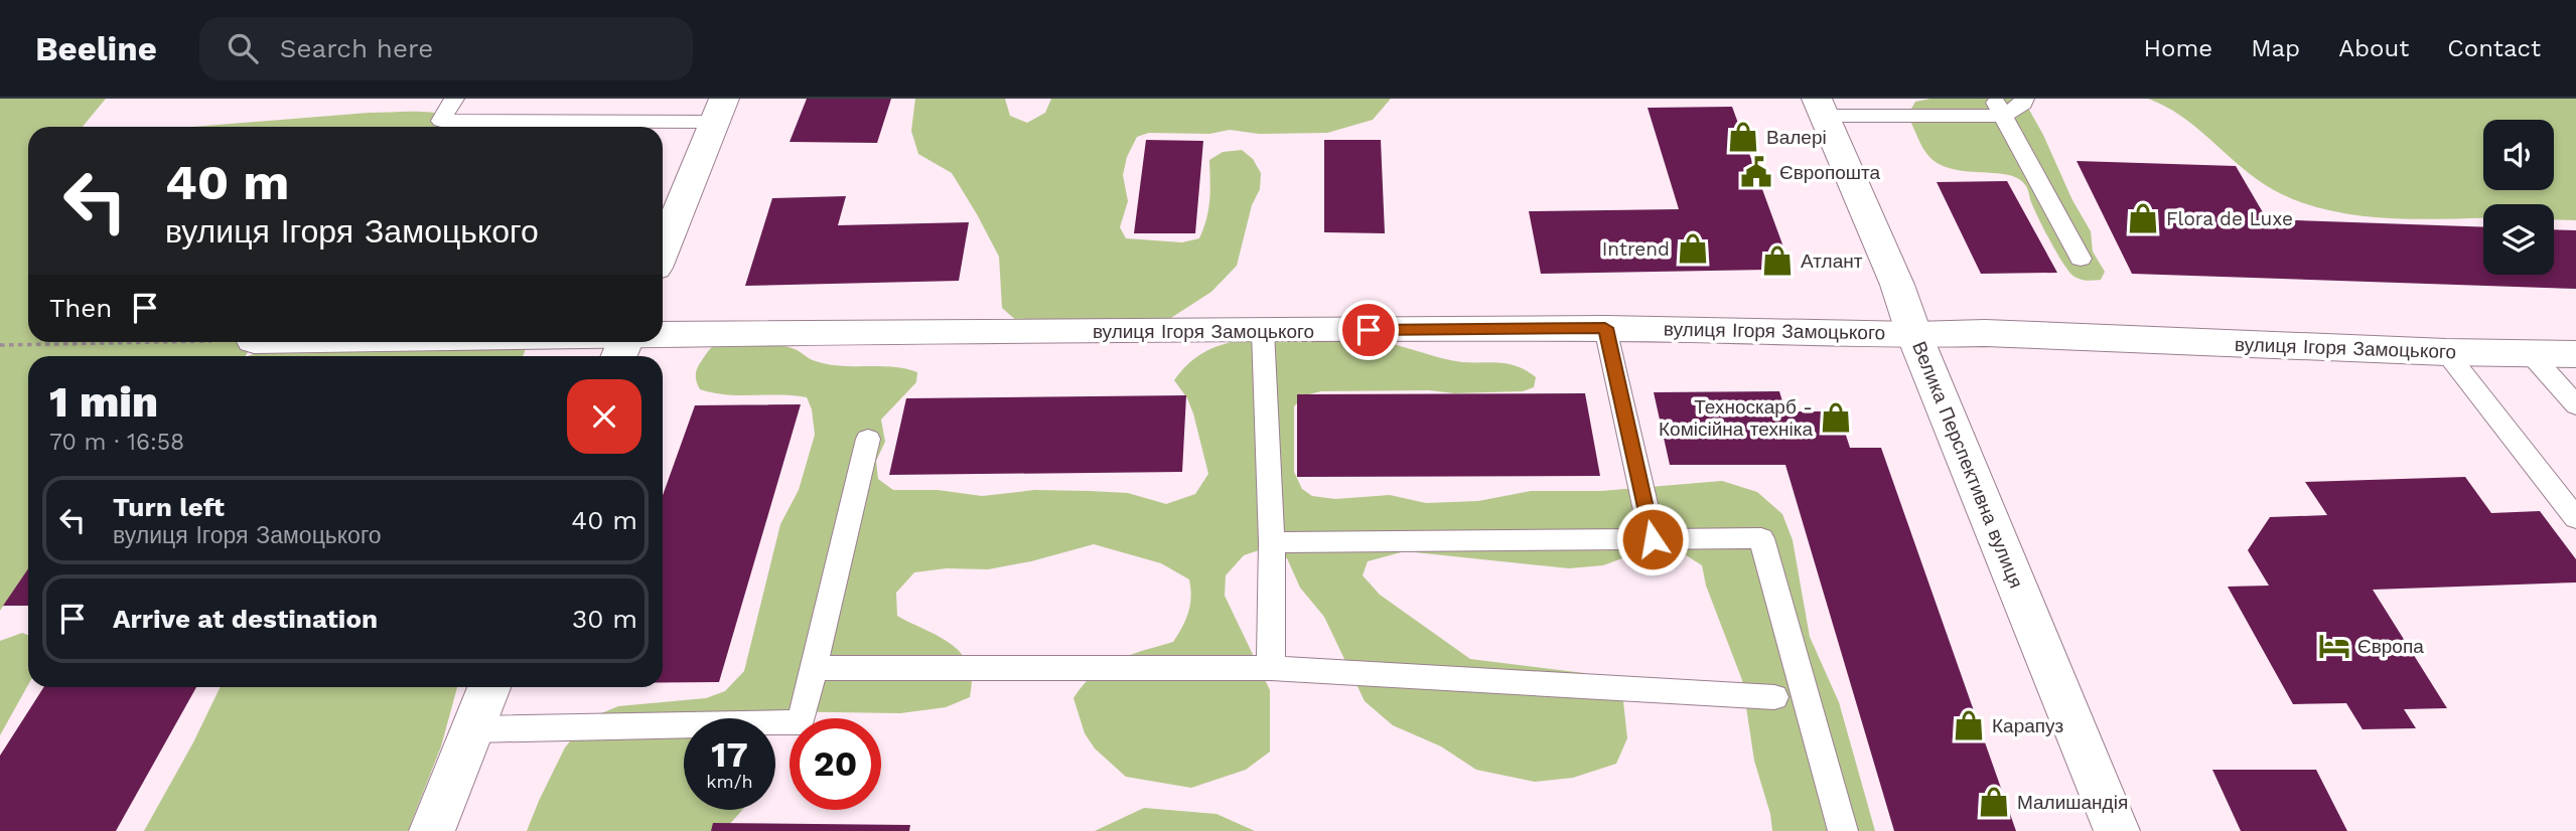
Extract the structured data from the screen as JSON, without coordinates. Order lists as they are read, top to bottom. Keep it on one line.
{"streets":{"street":["вулиця Ігоря Замоцького","Велика Перспективна вулиця"]},"crossings":[["вулиця Ігоря Замоцького","Велика Перспективна вулиця"]],"places":{"shop":["Валері","Flora de Luxe","Intrend","Атлант","Техноскарб - Комісійна техніка","Карапуз","Малишандія"],"public building":["Європошта"],"hotel":["Європа"]},"page":{"header":"Beeline","search":"Search here","nav":["Home","Map","About","Contact"],"turn":["40 m","вулиця Ігоря Замоцького"],"then":"Then","heading":["1 min","70 m · 16:58"],"list":[{"name":"Turn left","note":"вулиця Ігоря Замоцького","value":"40 m"},{"name":"Arrive at destination","value":"30 m"}],"speed":"17 km/h","limit":"20"}}
